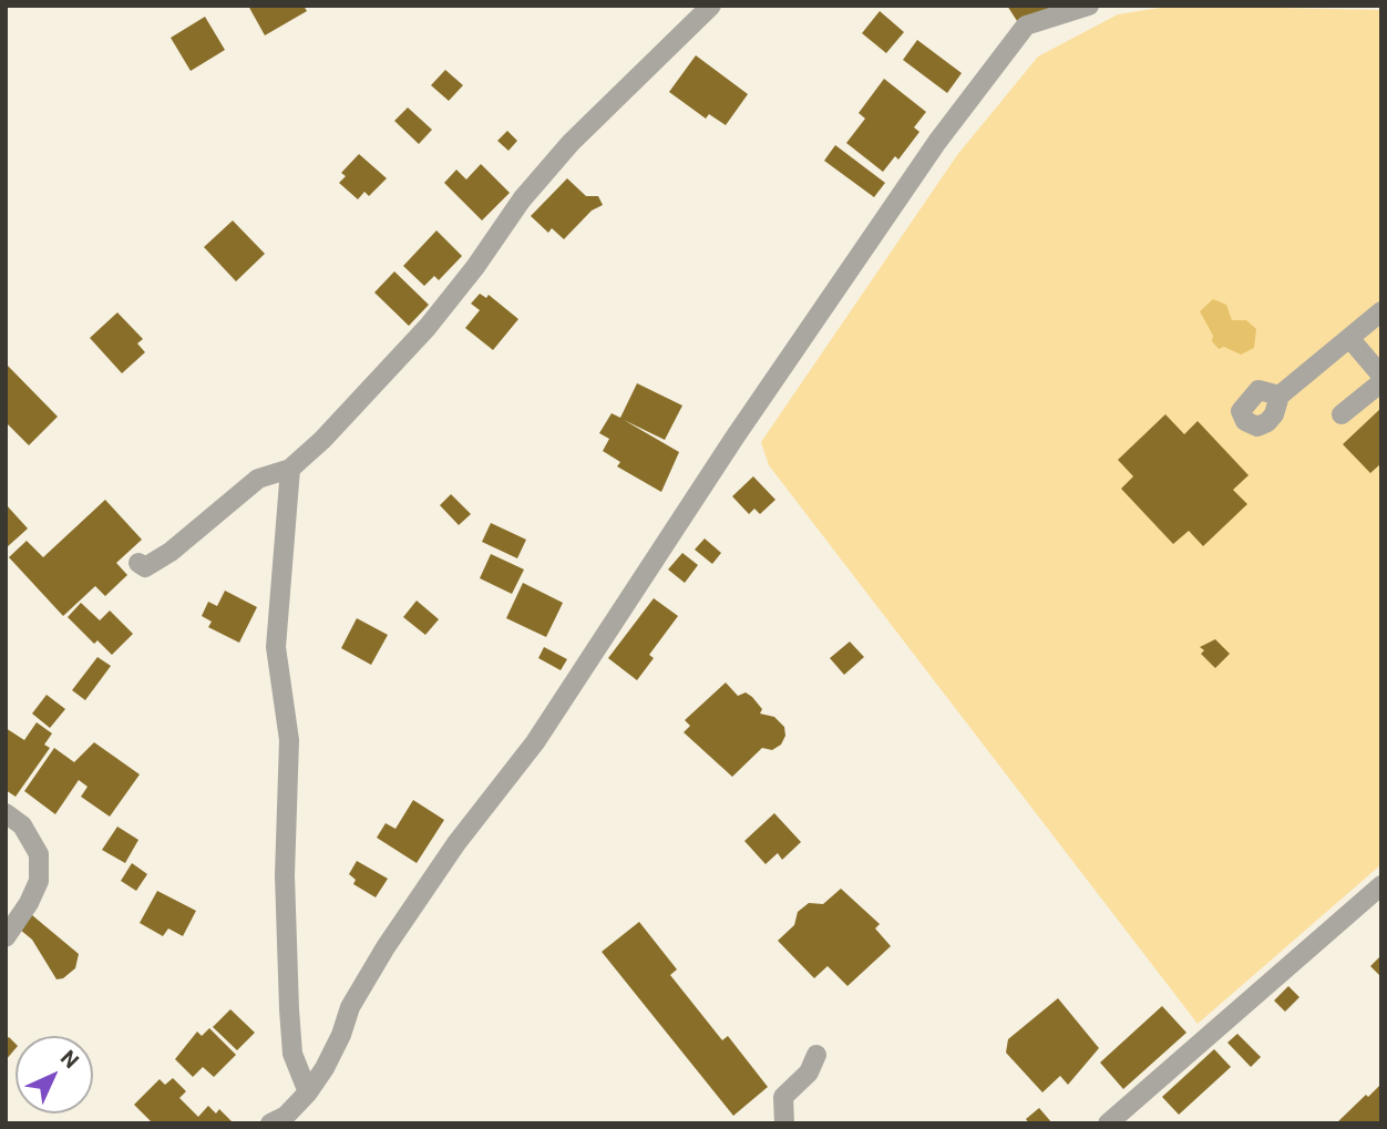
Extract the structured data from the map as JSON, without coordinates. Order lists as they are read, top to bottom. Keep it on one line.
{"north":"top right"}
